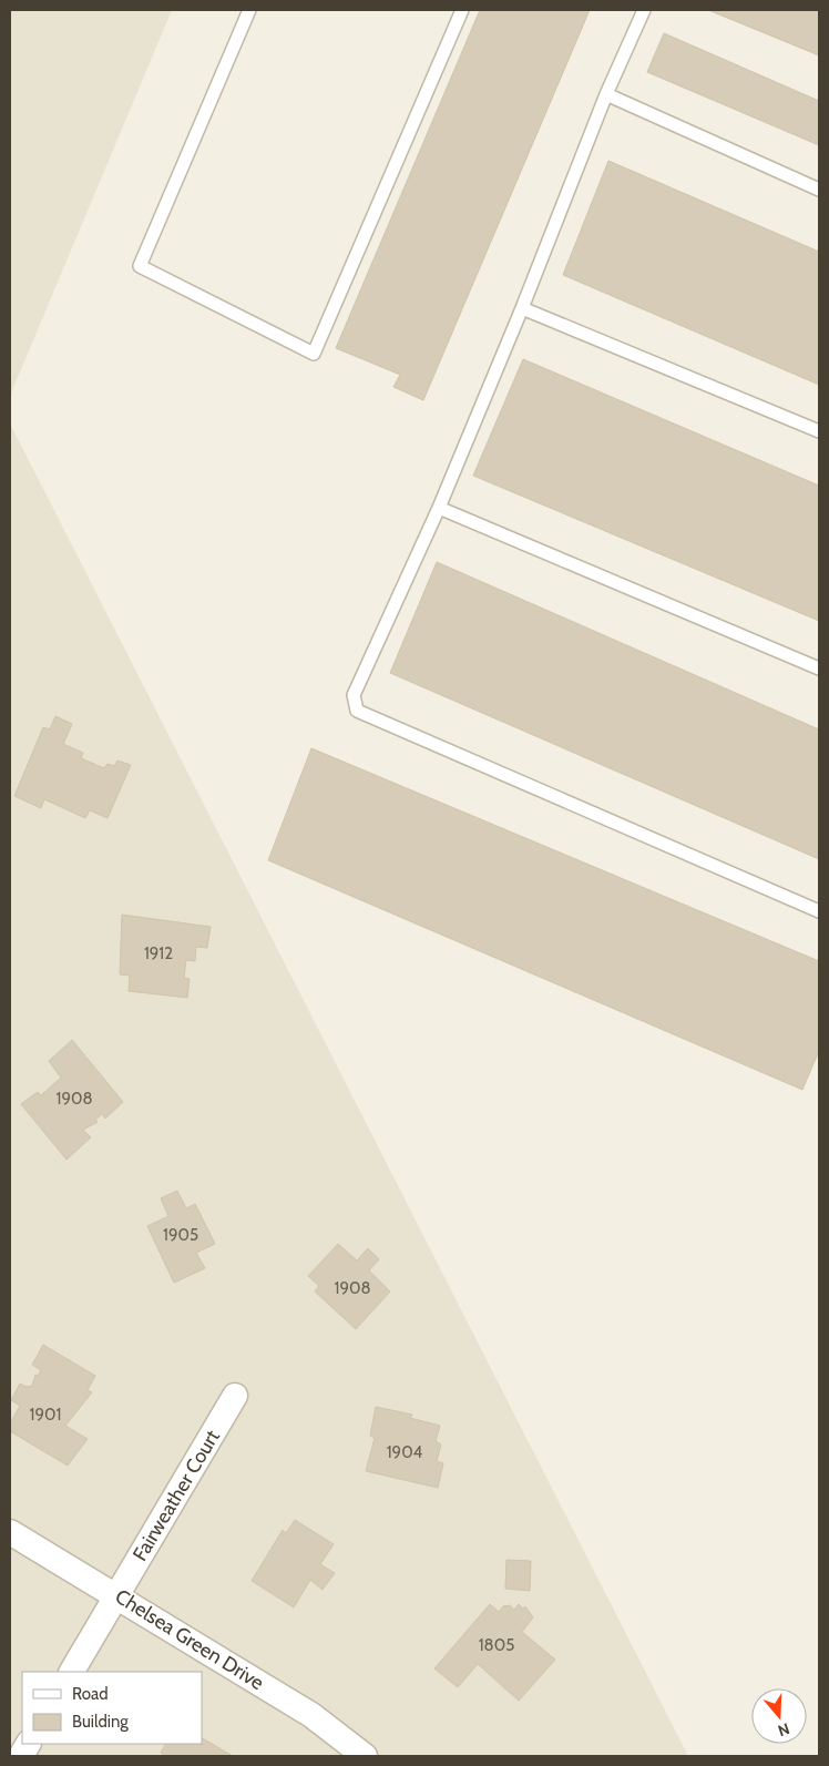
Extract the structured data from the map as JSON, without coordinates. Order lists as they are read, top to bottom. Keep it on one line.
{"streets":{"street":["Fairweather Court","Chelsea Green Drive"]},"crossings":[["Fairweather Court","Chelsea Green Drive"]],"house_numbers":["1912","1908","1905","1908","1901","1904","1805"],"legend":["Road","Building"],"north":"bottom"}
